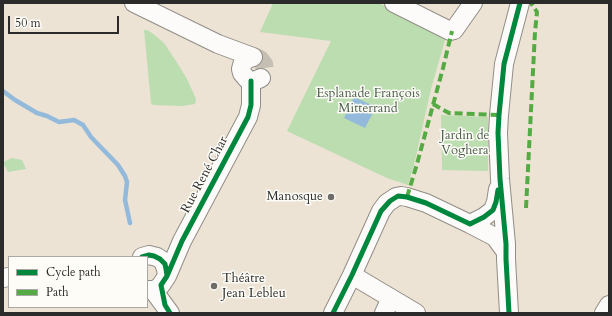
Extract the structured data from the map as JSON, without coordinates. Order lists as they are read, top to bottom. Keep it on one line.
{"streets":{"street":["Rue René Char"]},"parks":["Esplanade François Mitterrand","Jardin de Voghera"],"places":["Manosque","Théâtre Jean Lebleu"],"legend":["Cycle path","Path"],"scale_bar":"50 m"}
